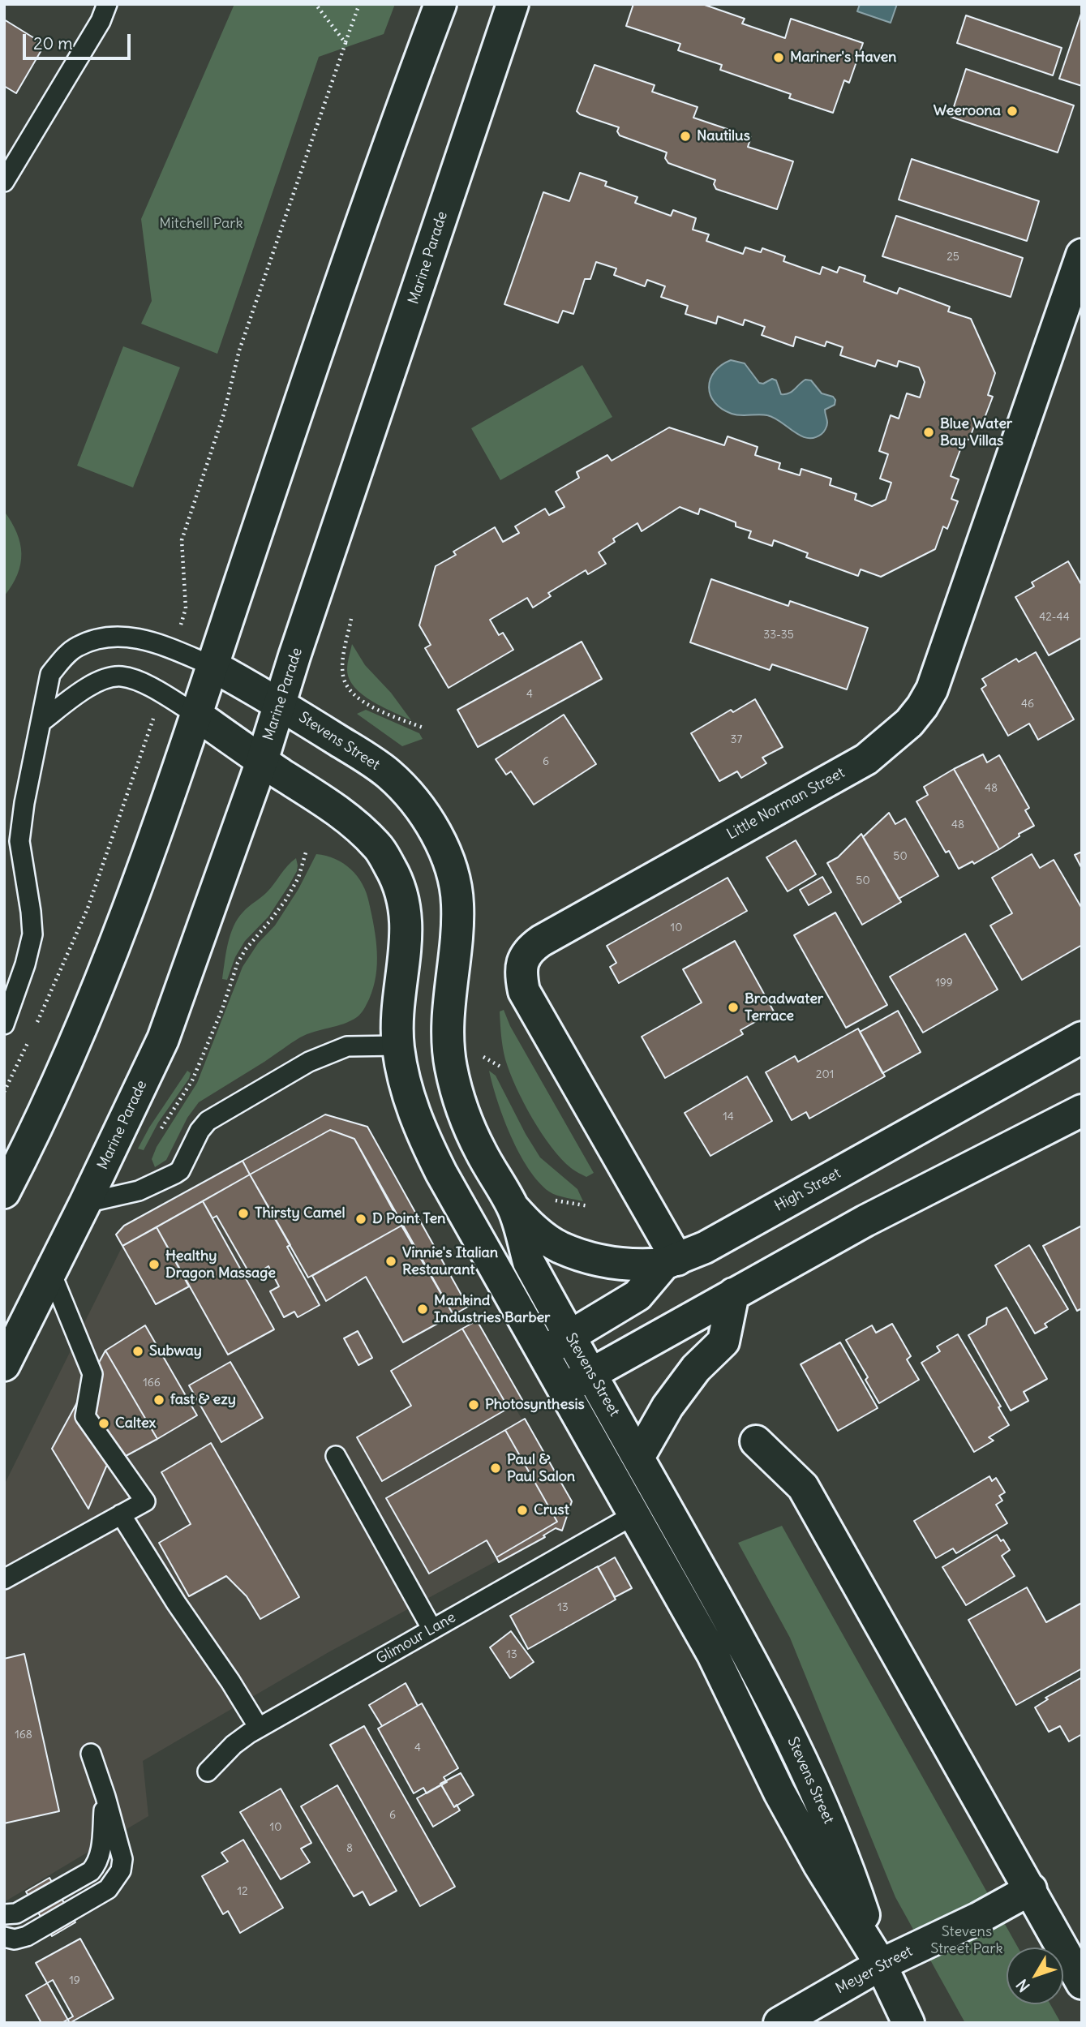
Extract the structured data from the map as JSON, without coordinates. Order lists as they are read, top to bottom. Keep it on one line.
{"streets":{"main road":["Marine Parade","Stevens Street","Little Norman Street","High Street","Meyer Street"],"lane":["Glimour Lane"]},"crossings":[["Marine Parade","Stevens Street"],["Stevens Street","High Street"],["Stevens Street","Glimour Lane"],["Stevens Street","Meyer Street"],["Little Norman Street","High Street"]],"parks":["Mitchell Park","Stevens Street Park"],"places":["Mariner's Haven","Weeroona","Nautilus","Blue Water Bay Villas","Broadwater Terrace","Thirsty Camel","D Point Ten","Vinnie's Italian Restaurant","Healthy Dragon Massage","Mankind Industries Barber","Subway","fast & ezy","Photosynthesis","Caltex","Paul & Paul Salon","Crust"],"house_numbers":["25","42-44","33-35","4","46","37","6","48","48","50","50","10","199","201","14","166","13","13","168","4","6","10","8","12","19"],"scale_bar":"20 m","north":"bottom left"}
